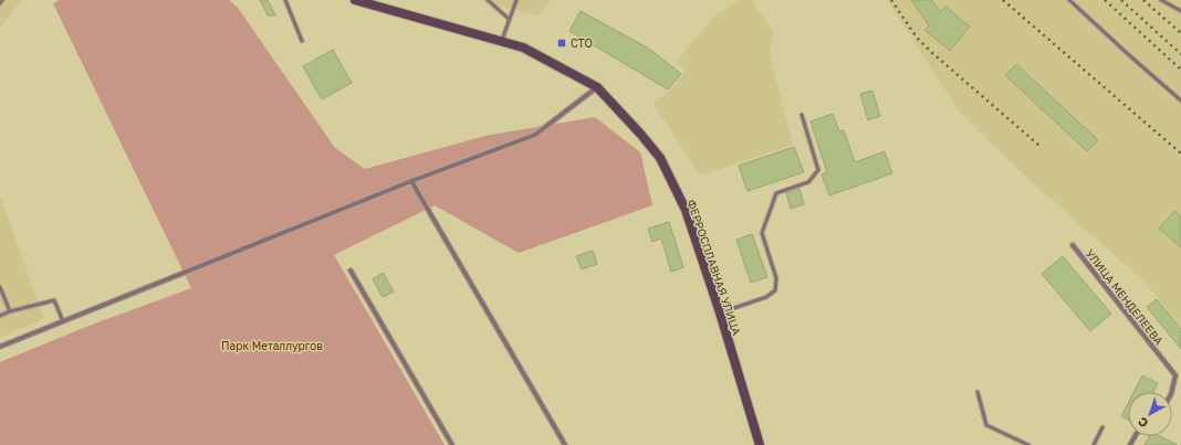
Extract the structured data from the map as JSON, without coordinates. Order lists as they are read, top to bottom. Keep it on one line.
{"streets":{"main road":["ФЕРРОСПЛАВНАЯ УЛИЦА"],"street":["УЛИЦА МЕНДЕЛЕЕВА"]},"parks":["Парк Металлургов"],"places":{"transit":["СТО"]},"north":"bottom left"}
